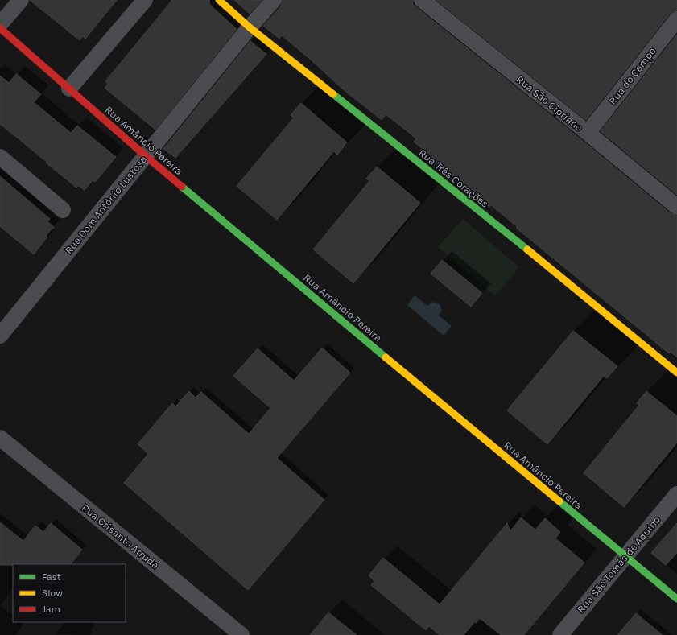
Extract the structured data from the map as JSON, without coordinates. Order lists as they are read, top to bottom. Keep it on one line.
{"streets":{"street":["Rua do Campo","Rua São Cipriano","Rua Amâncio Pereira","Rua Três Corações","Rua Dom Antônio Lustosa","Rua Crisanto Arruda","Rua São Tomás de Aquino"]},"crossings":[["Rua do Campo","Rua São Cipriano"],["Rua Amâncio Pereira","Rua Dom Antônio Lustosa"],["Rua Amâncio Pereira","Rua São Tomás de Aquino"],["Rua Três Corações","Rua Dom Antônio Lustosa"]],"legend":["Fast","Slow","Jam"]}
